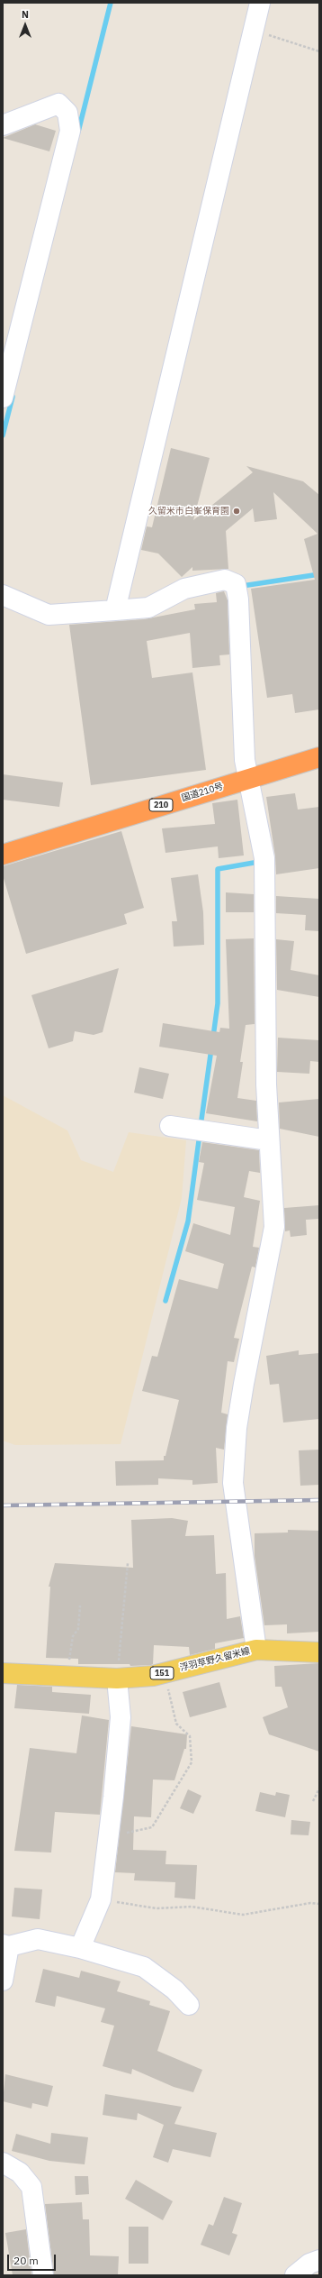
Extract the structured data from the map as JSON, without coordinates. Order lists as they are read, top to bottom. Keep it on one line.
{"streets":{"highway":["国道210号","210"],"main road":["浮羽草野久留米線","151"]},"places":["久留米市白峯保育園"],"scale_bar":"20 m","north":"top"}
